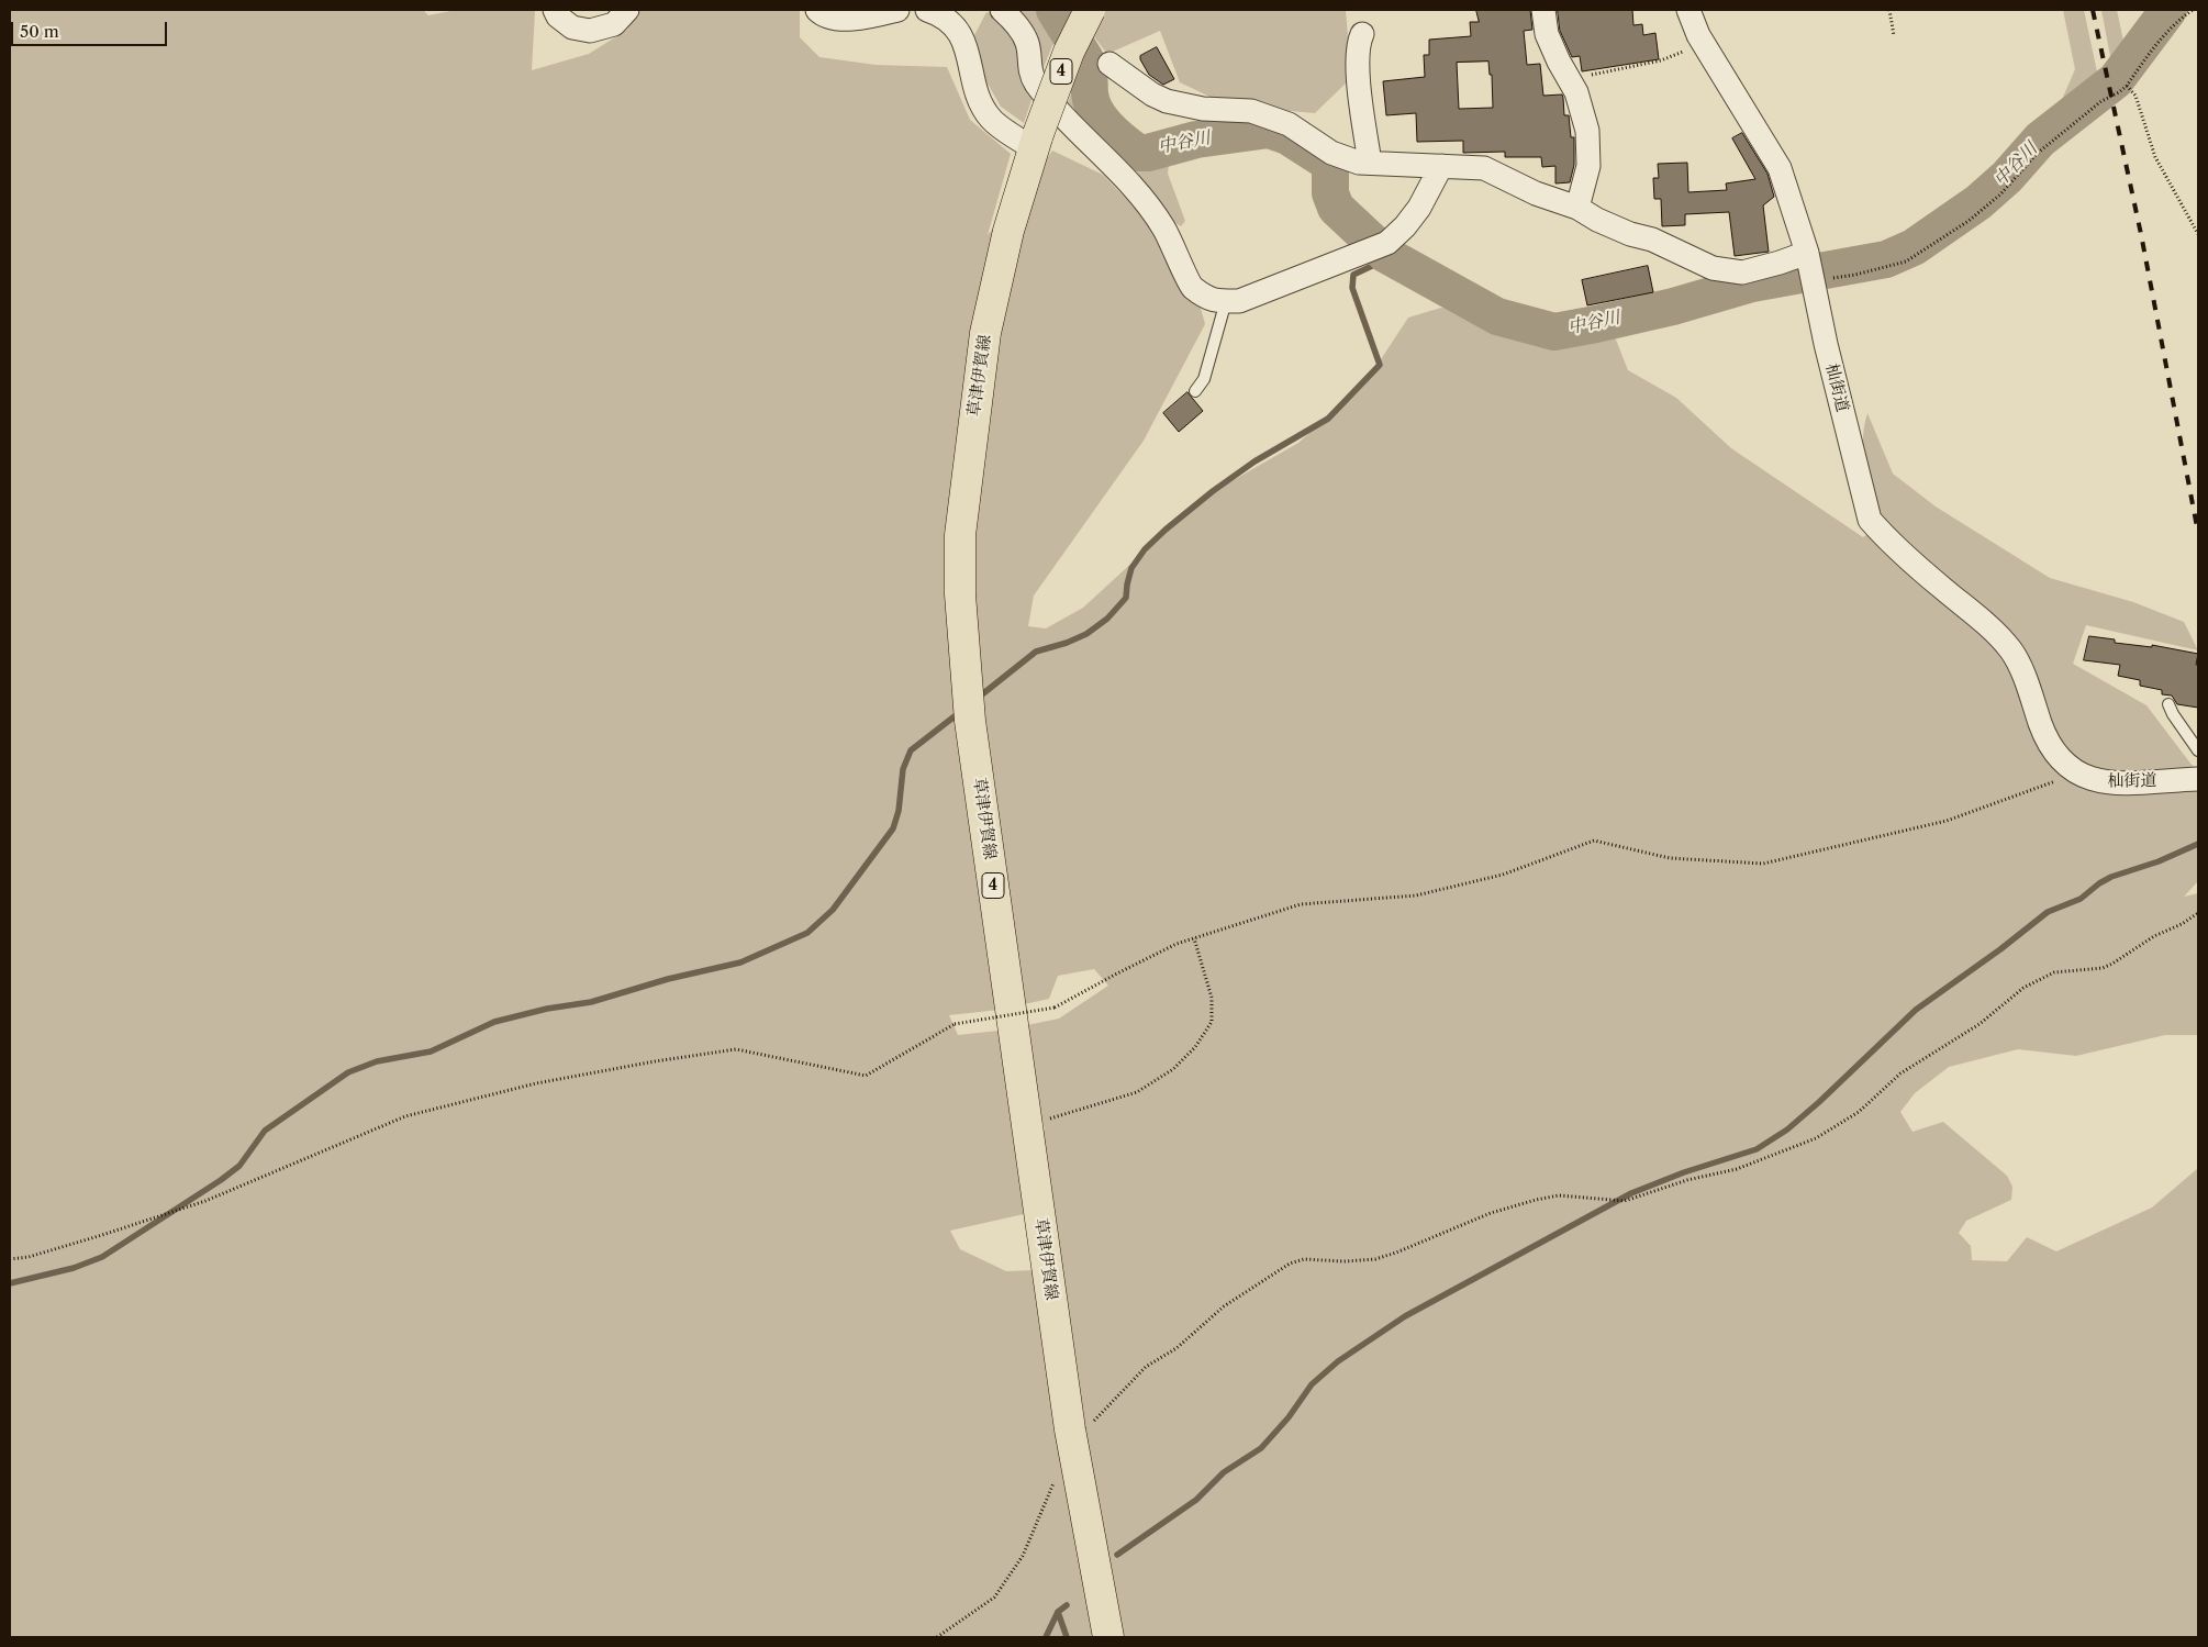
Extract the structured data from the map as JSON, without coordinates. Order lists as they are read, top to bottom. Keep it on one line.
{"streets":{"main road":["4","草津伊賀線"],"street":["杣街道"]},"water":["中谷川"],"scale_bar":"50 m"}
